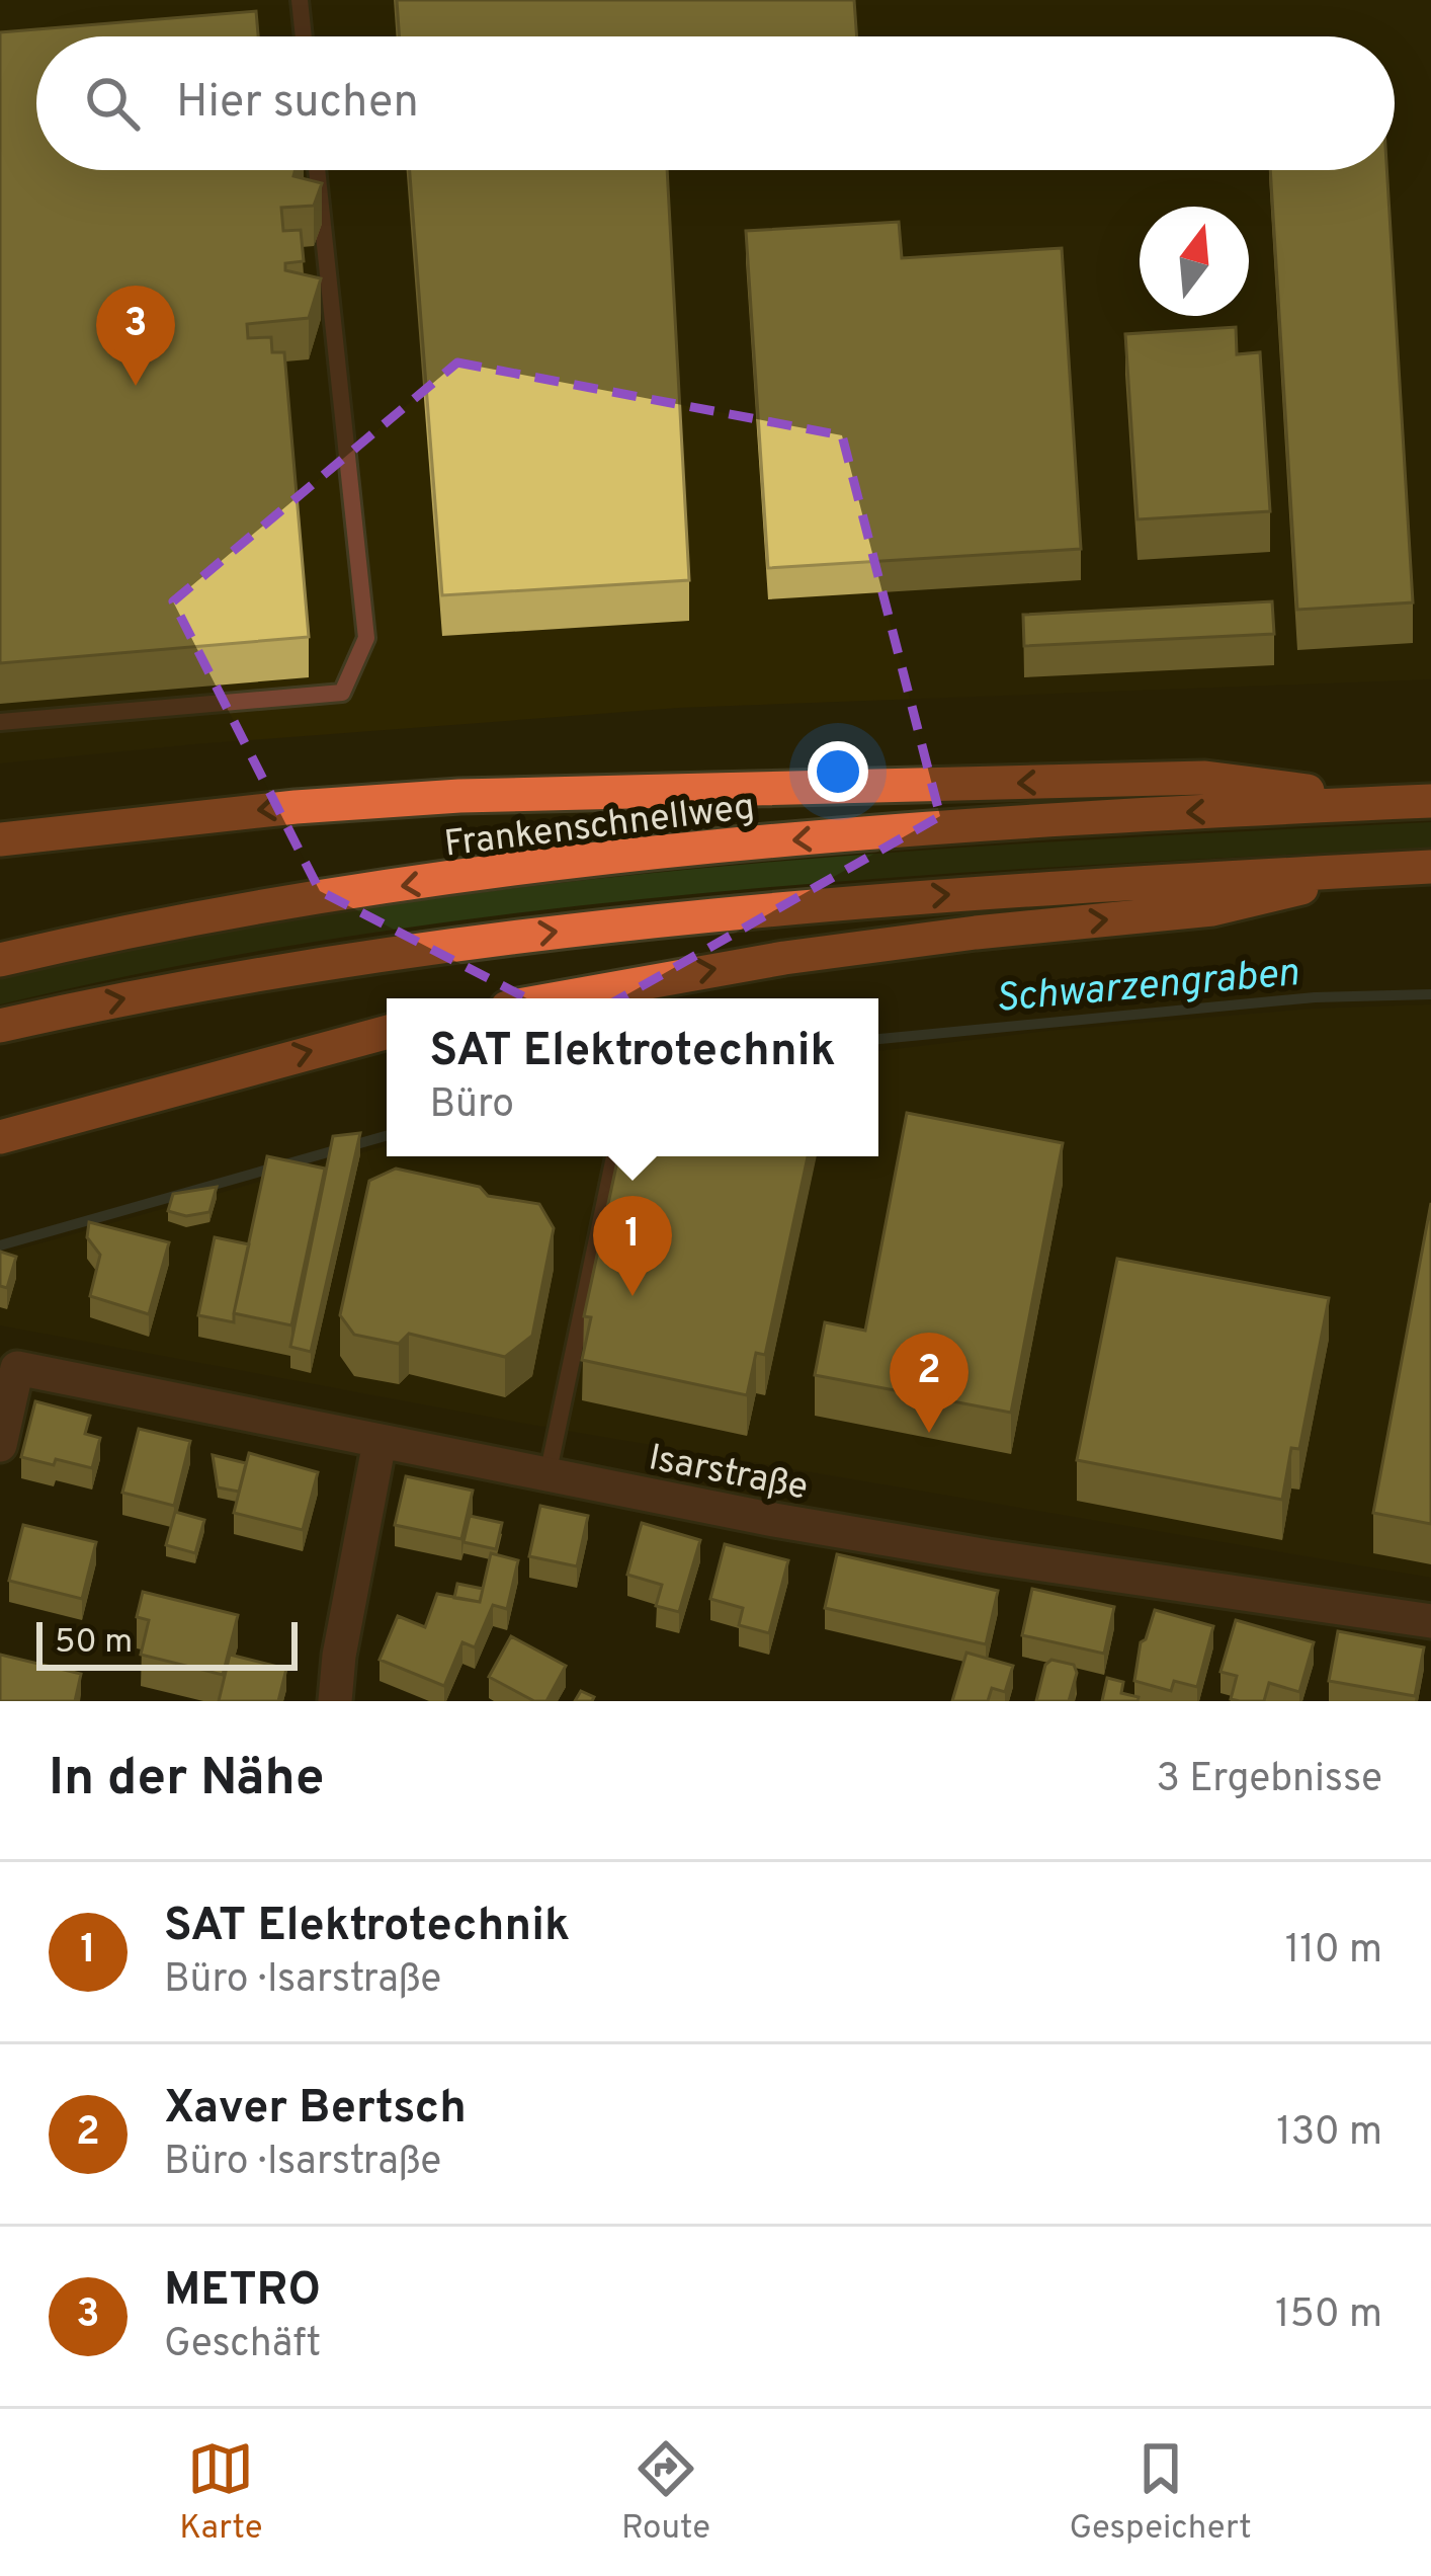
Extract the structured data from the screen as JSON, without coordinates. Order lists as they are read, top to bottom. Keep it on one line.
{"streets":{"highway":["Frankenschnellweg"],"street":["Isarstraße"]},"water":["Schwarzengraben"],"scale_bar":"50 m","north":"top","page":{"search":"Hier suchen","pins":["3","1","2"],"popup":["SAT Elektrotechnik","Büro"],"scale":"50 m","heading":["In der Nähe","3 Ergebnisse"],"list":[{"mark":"1","name":"SAT Elektrotechnik","note":"Büro · Isarstraße","value":"110 m"},{"mark":"2","name":"Xaver Bertsch","note":"Büro · Isarstraße","value":"130 m"},{"mark":"3","name":"METRO","note":"Geschäft","value":"150 m"}],"nav":["Karte","Route","Gespeichert"]}}
